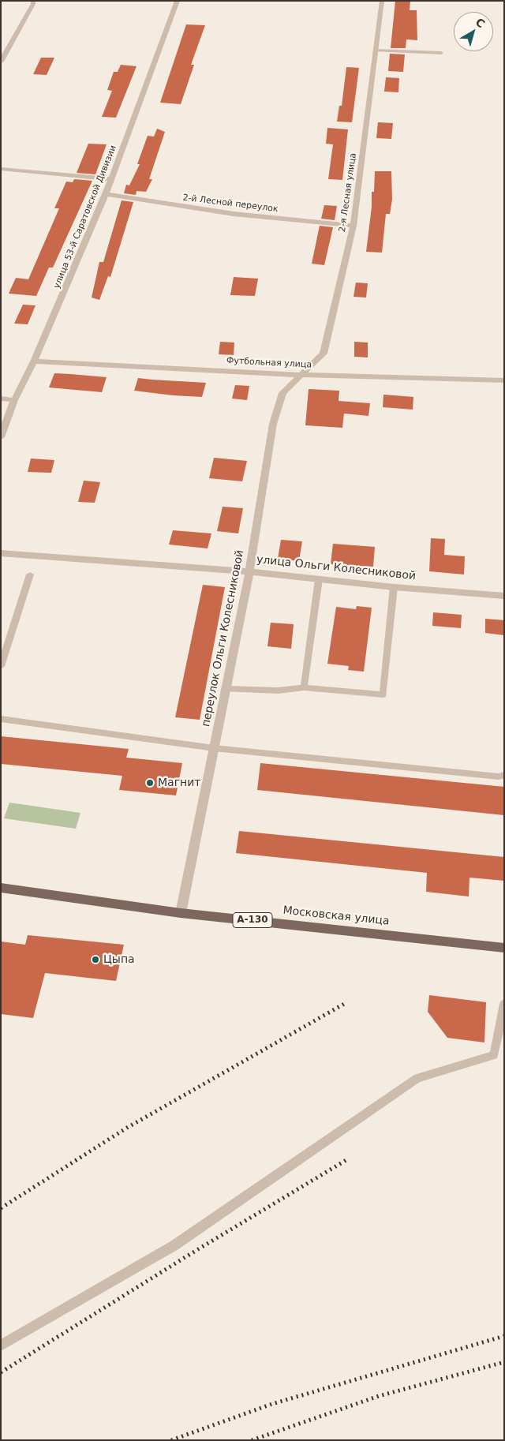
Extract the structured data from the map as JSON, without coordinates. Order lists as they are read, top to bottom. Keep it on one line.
{"streets":{"main road":["Московская улица","А-130"],"street":["2-я Лесная улица","2-й Лесной переулок","улица 53-й Саратовской Дивизии","Футбольная улица","улица Ольги Колесниковой","переулок Ольги Колесниковой"]},"crossings":[["2-я Лесная улица","2-й Лесной переулок"],["2-я Лесная улица","Футбольная улица"],["2-я Лесная улица","переулок Ольги Колесниковой"],["2-й Лесной переулок","улица 53-й Саратовской Дивизии"],["улица 53-й Саратовской Дивизии","Футбольная улица"],["Футбольная улица","переулок Ольги Колесниковой"],["улица Ольги Колесниковой","переулок Ольги Колесниковой"],["переулок Ольги Колесниковой","Московская улица"]],"places":["Магнит","Цыпа"],"north":"top right"}
